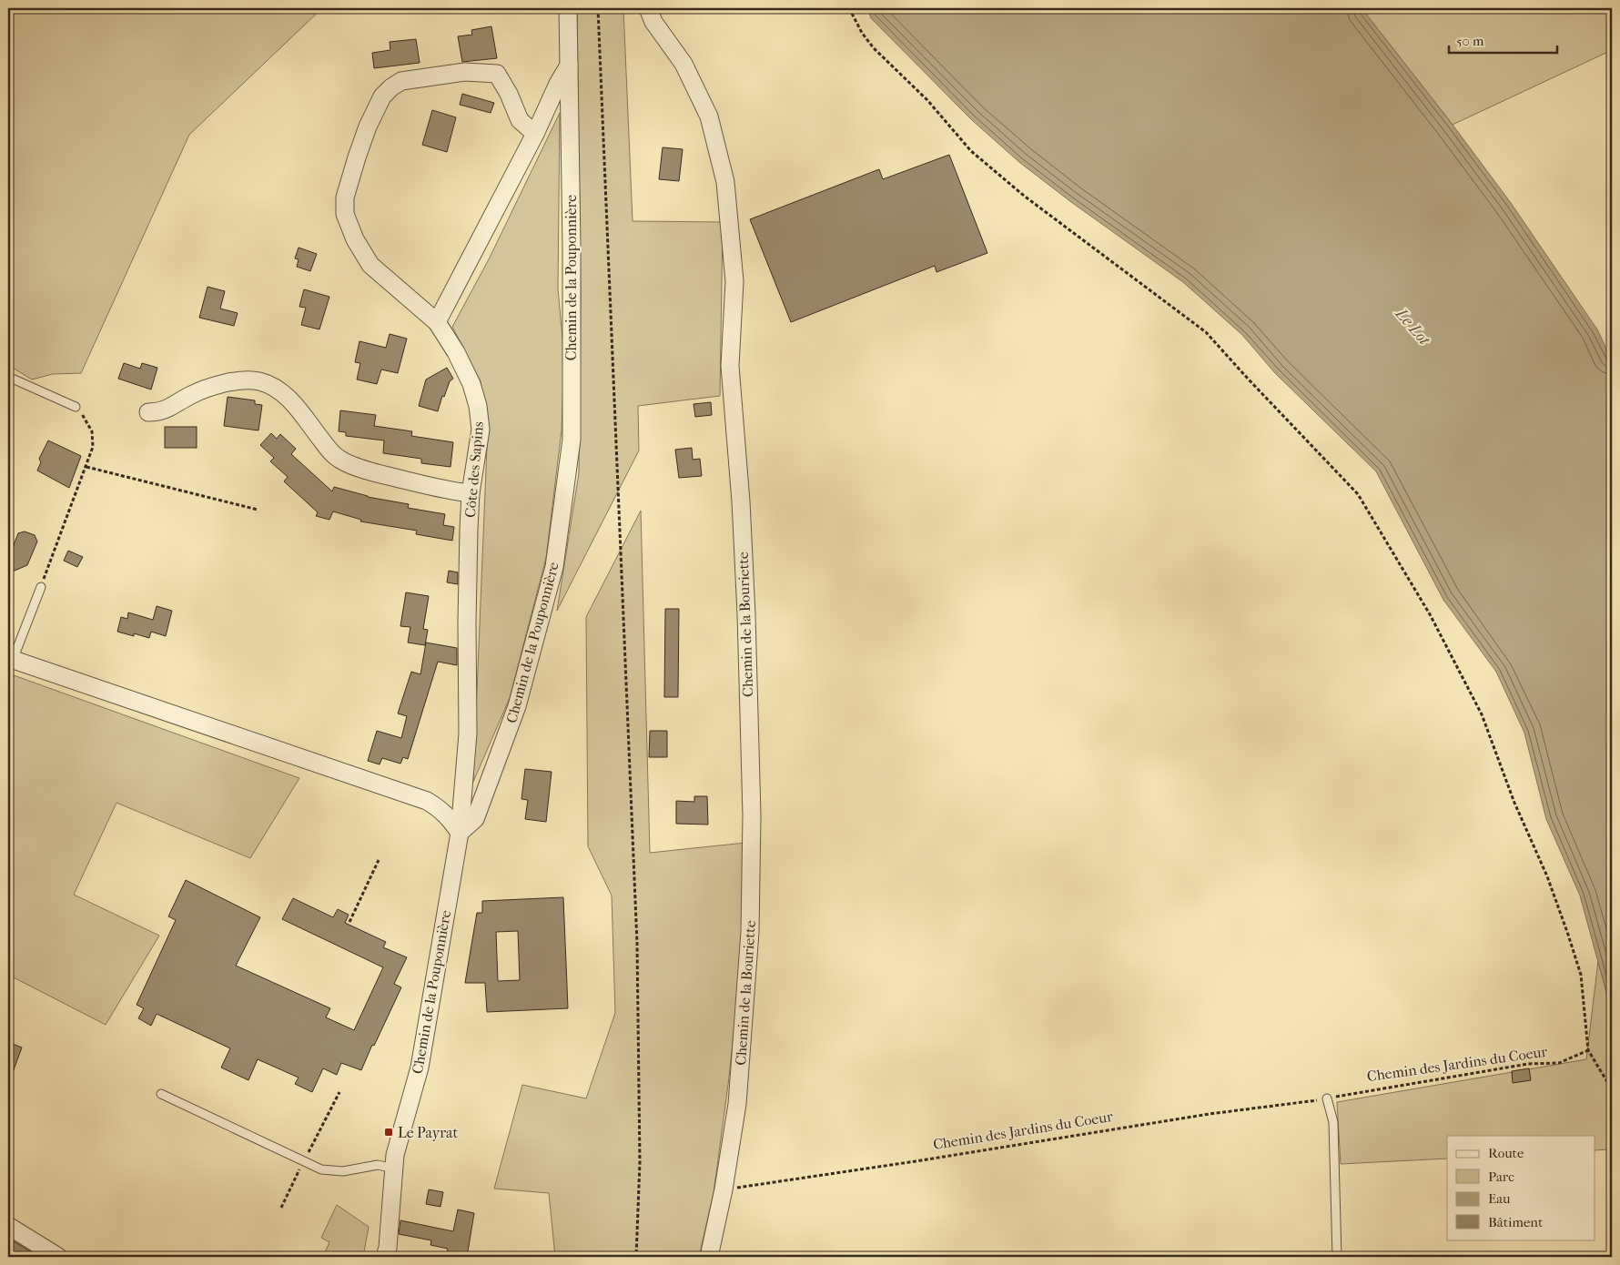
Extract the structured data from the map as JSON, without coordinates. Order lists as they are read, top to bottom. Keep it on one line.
{"streets":{"street":["Chemin de la Pouponnière","Côte des Sapins","Chemin de la Bouriette"],"path":["Chemin des Jardins du Coeur"]},"crossings":[["Chemin de la Pouponnière","Côte des Sapins"],["Chemin de la Bouriette","Chemin des Jardins du Coeur"]],"water":["Le Lot"],"places":{"transit":["Le Payrat"]},"legend":["Route","Parc","Eau","Bâtiment"],"scale_bar":"50 m"}
